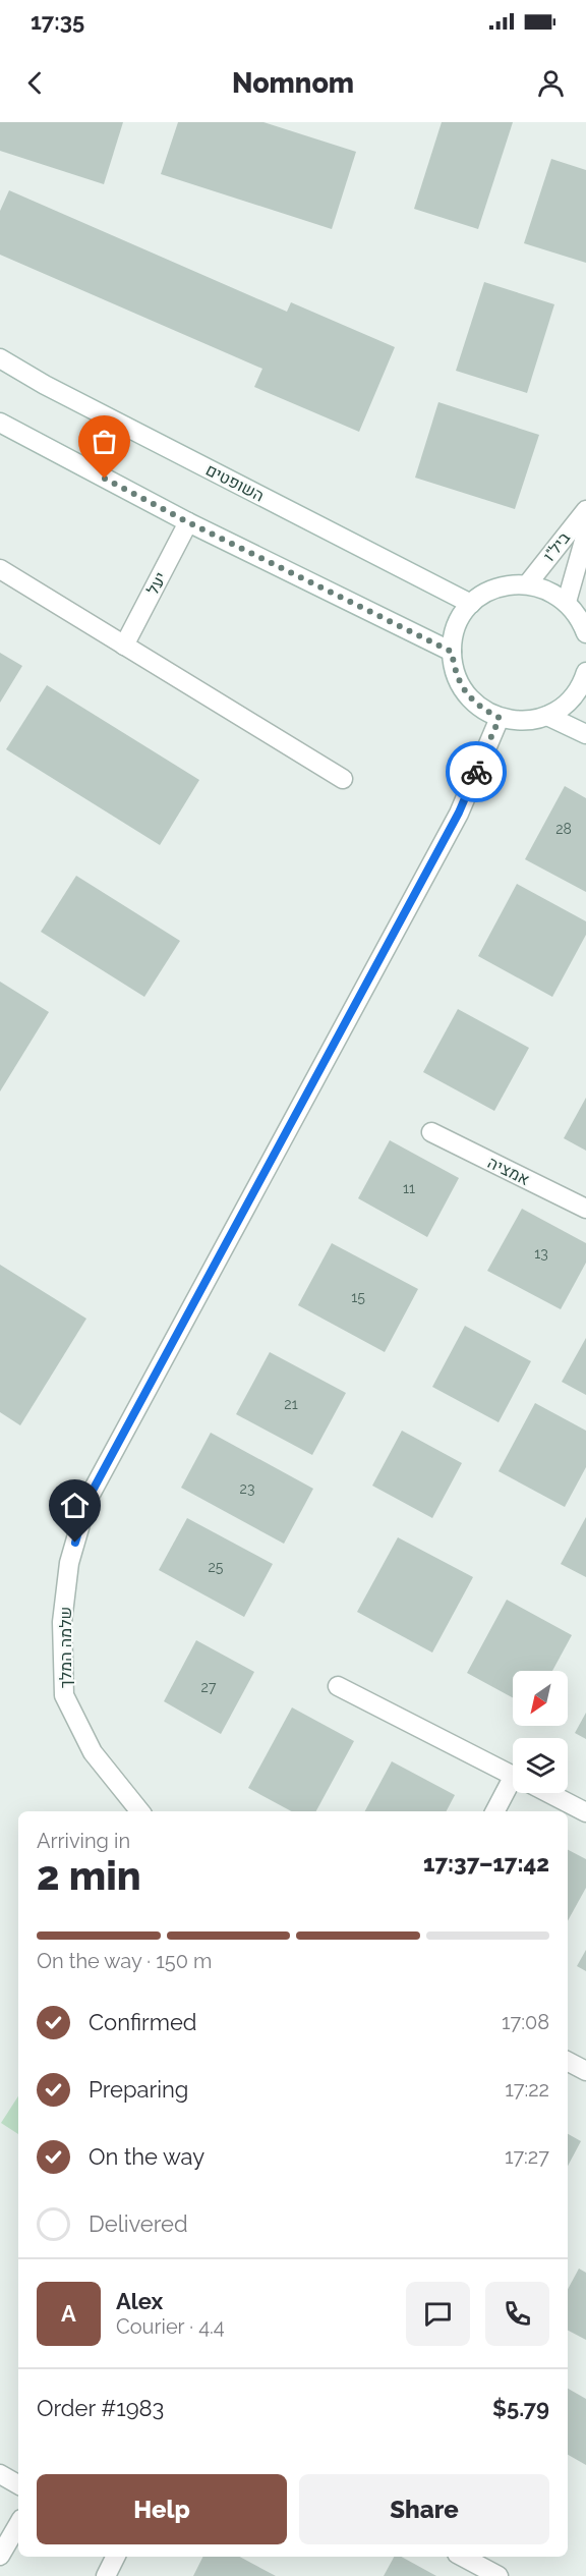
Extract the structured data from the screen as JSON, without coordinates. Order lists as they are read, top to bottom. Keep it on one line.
{"streets":{"street":["השופטים","ביל\"ו","יעל","אמציה","שלמה המלך"]},"house_numbers":["28","11","13","15","21","23","25","27"],"north":"bottom left","page":{"status":"17:35","header":"Nomnom","heading":["2 min","Arriving in","17:37–17:42"],"panel":["Alex","Courier · 4.4","Order #1983","$5.79"],"bar":"On the way · 150 m","list":[["Confirmed","17:08"],["Preparing","17:22"],["On the way","17:27"],"Delivered"],"round":"A","buttons":["Help","Share"]}}
